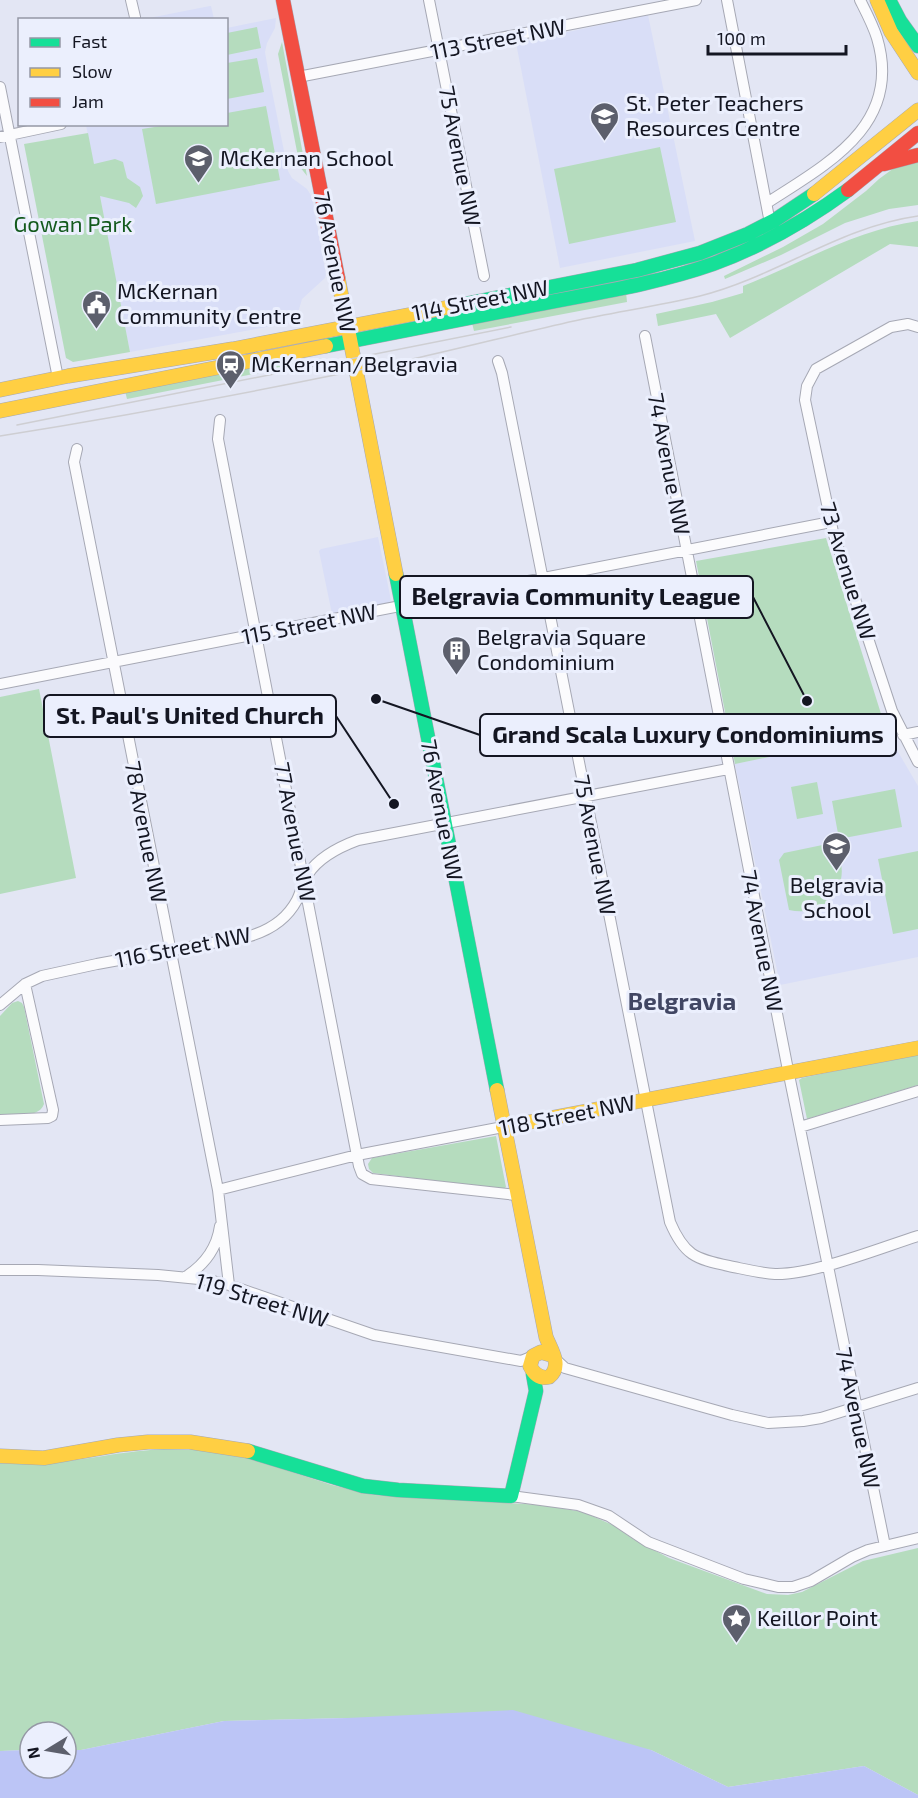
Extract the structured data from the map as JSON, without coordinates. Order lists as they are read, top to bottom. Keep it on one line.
{"streets":{"street":["113 Street NW","75 Avenue NW","76 Avenue NW","114 Street NW","74 Avenue NW","73 Avenue NW","115 Street NW","78 Avenue NW","77 Avenue NW","116 Street NW","118 Street NW","119 Street NW"]},"crossings":[["113 Street NW","75 Avenue NW"],["113 Street NW","76 Avenue NW"],["75 Avenue NW","74 Avenue NW"],["75 Avenue NW","115 Street NW"],["75 Avenue NW","116 Street NW"],["75 Avenue NW","118 Street NW"],["76 Avenue NW","114 Street NW"],["76 Avenue NW","115 Street NW"],["76 Avenue NW","77 Avenue NW"],["76 Avenue NW","116 Street NW"],["76 Avenue NW","118 Street NW"],["76 Avenue NW","119 Street NW"],["74 Avenue NW","115 Street NW"],["74 Avenue NW","116 Street NW"],["74 Avenue NW","118 Street NW"],["73 Avenue NW","115 Street NW"],["115 Street NW","78 Avenue NW"],["115 Street NW","77 Avenue NW"],["78 Avenue NW","116 Street NW"],["78 Avenue NW","118 Street NW"],["78 Avenue NW","119 Street NW"],["77 Avenue NW","116 Street NW"],["77 Avenue NW","118 Street NW"]],"districts":["Belgravia"],"parks":["Gowan Park"],"places":{"school or university":["St. Peter Teachers Resources Centre","McKernan School","Belgravia School"],"public building":["McKernan Community Centre"],"station":["McKernan/Belgravia"],"building":["Belgravia Square Condominium"],"other":["Grand Scala Luxury Condominiums","Belgravia Community League","St. Paul's United Church"],"place":["Keillor Point"]},"legend":["Fast","Slow","Jam"],"scale_bar":"100 m","north":"left"}
